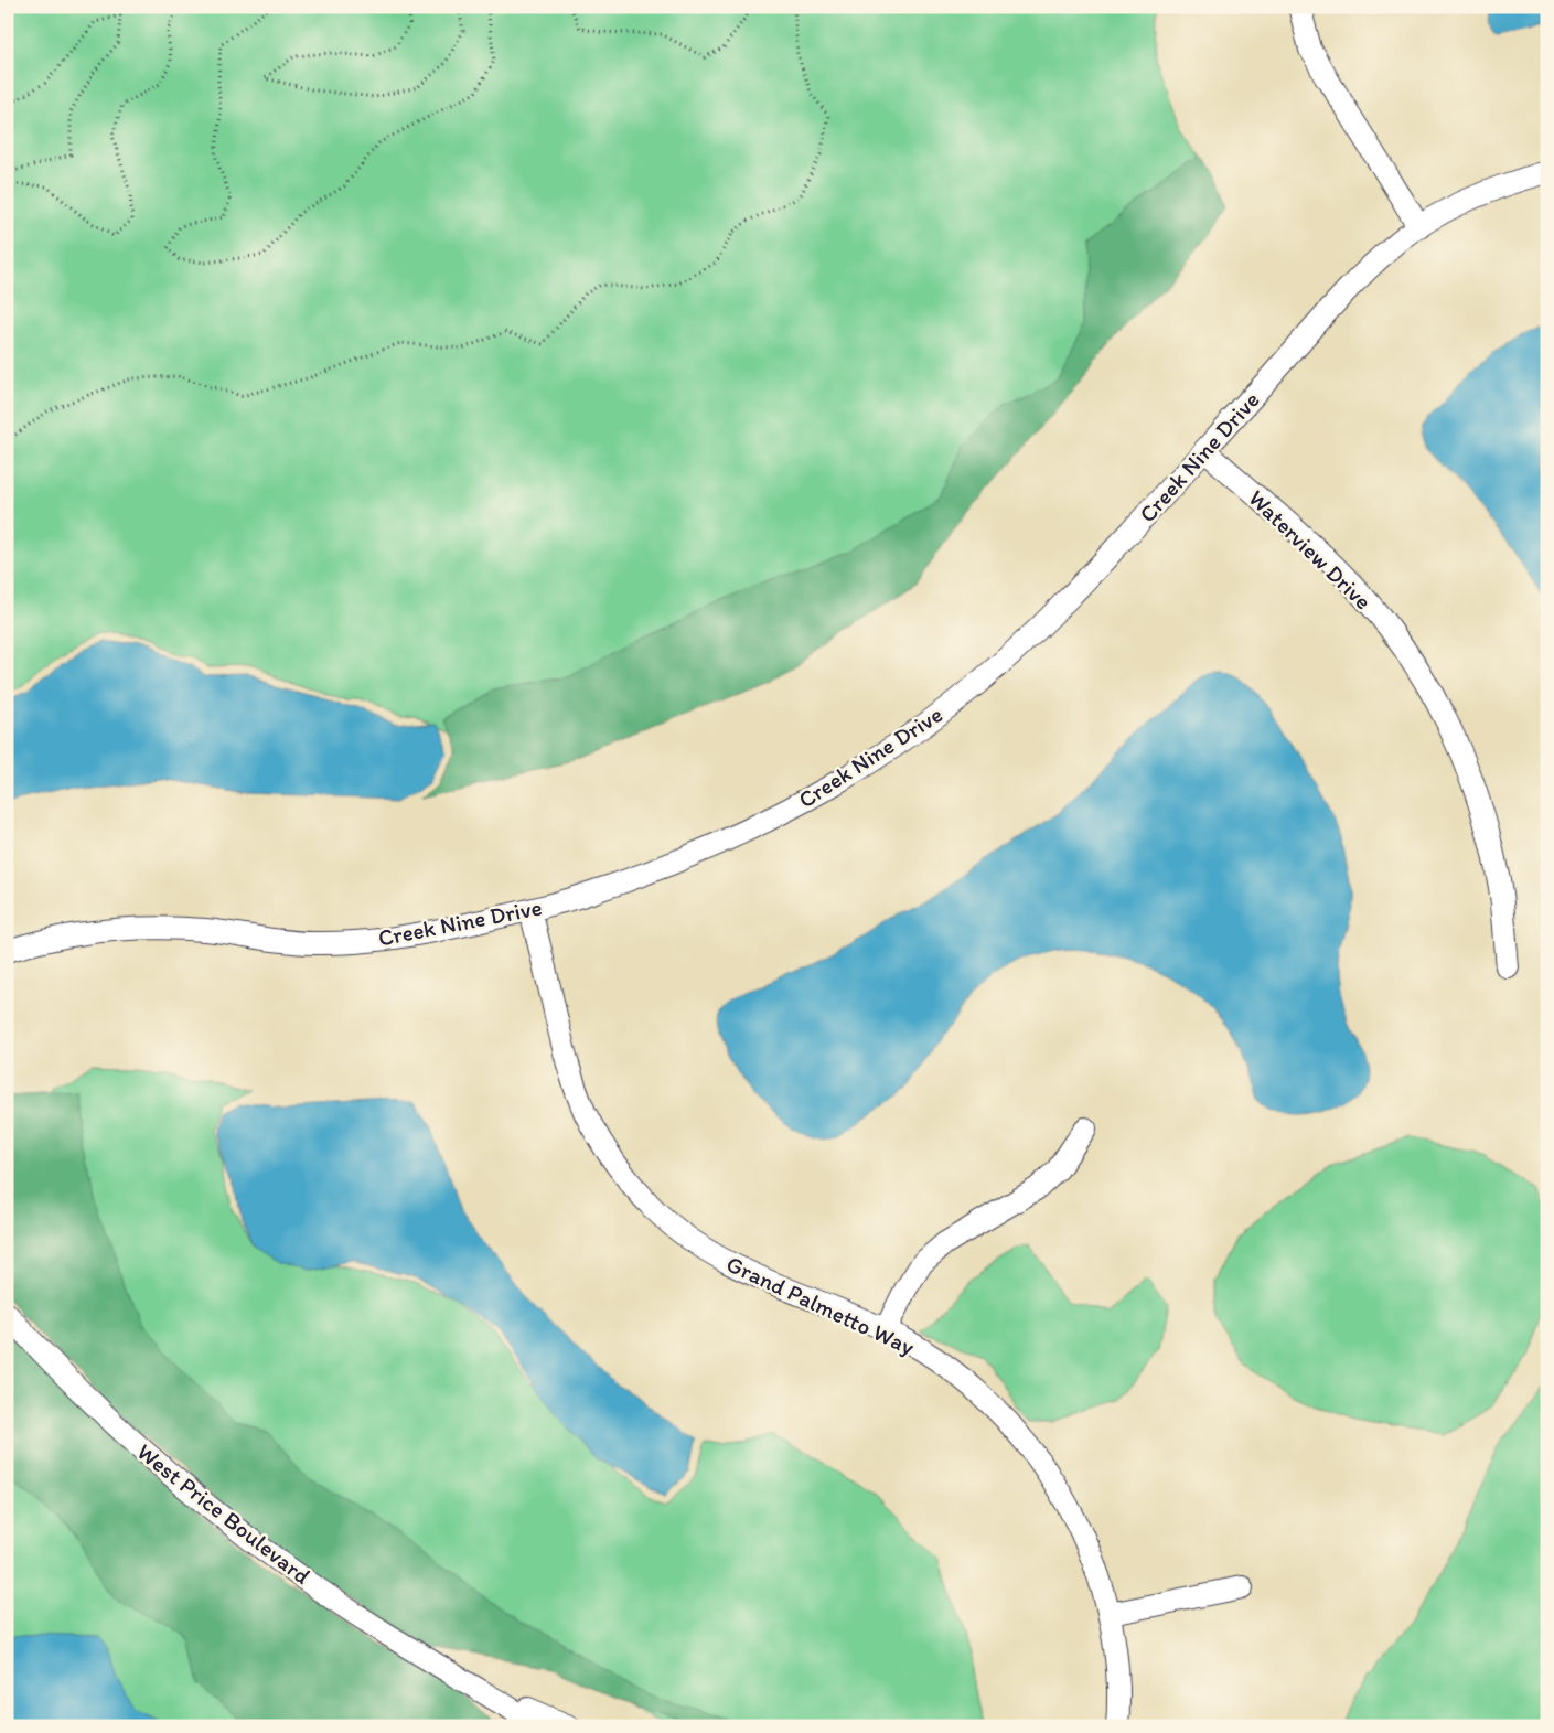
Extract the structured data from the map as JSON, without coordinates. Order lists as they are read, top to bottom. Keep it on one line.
{"streets":{"street":["Creek Nine Drive","Waterview Drive","Grand Palmetto Way","West Price Boulevard"]},"crossings":[["Creek Nine Drive","Waterview Drive"],["Creek Nine Drive","Grand Palmetto Way"]]}
